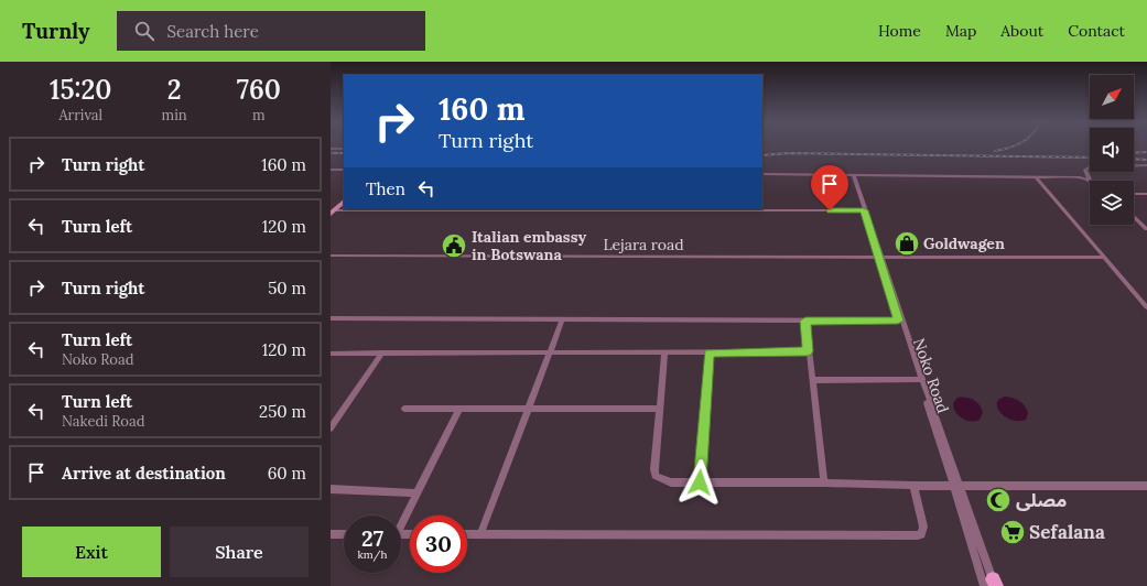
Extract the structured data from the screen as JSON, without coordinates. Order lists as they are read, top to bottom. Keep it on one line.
{"streets":{"street":["Lejara road","Noko Road"]},"crossings":[["Lejara road","Noko Road"]],"places":{"shop":["Goldwagen"],"public building":["Italian embassy in Botswana"],"mosque":["مصلى"],"supermarket":["Sefalana"]},"north":"top right","page":{"header":"Turnly","search":"Search here","nav":["Home","Map","About","Contact"],"eta":["15:20","Arrival","2","min","760","m"],"turn":["160 m","Turn right"],"list":[{"name":"Turn right","value":"160 m"},{"name":"Turn left","value":"120 m"},{"name":"Turn right","value":"50 m"},{"name":"Turn left","note":"Noko Road","value":"120 m"},{"name":"Turn left","note":"Nakedi Road","value":"250 m"},{"name":"Arrive at destination","value":"60 m"}],"then":"Then","speed":"27 km/h","limit":"30","buttons":["Exit","Share"]}}
